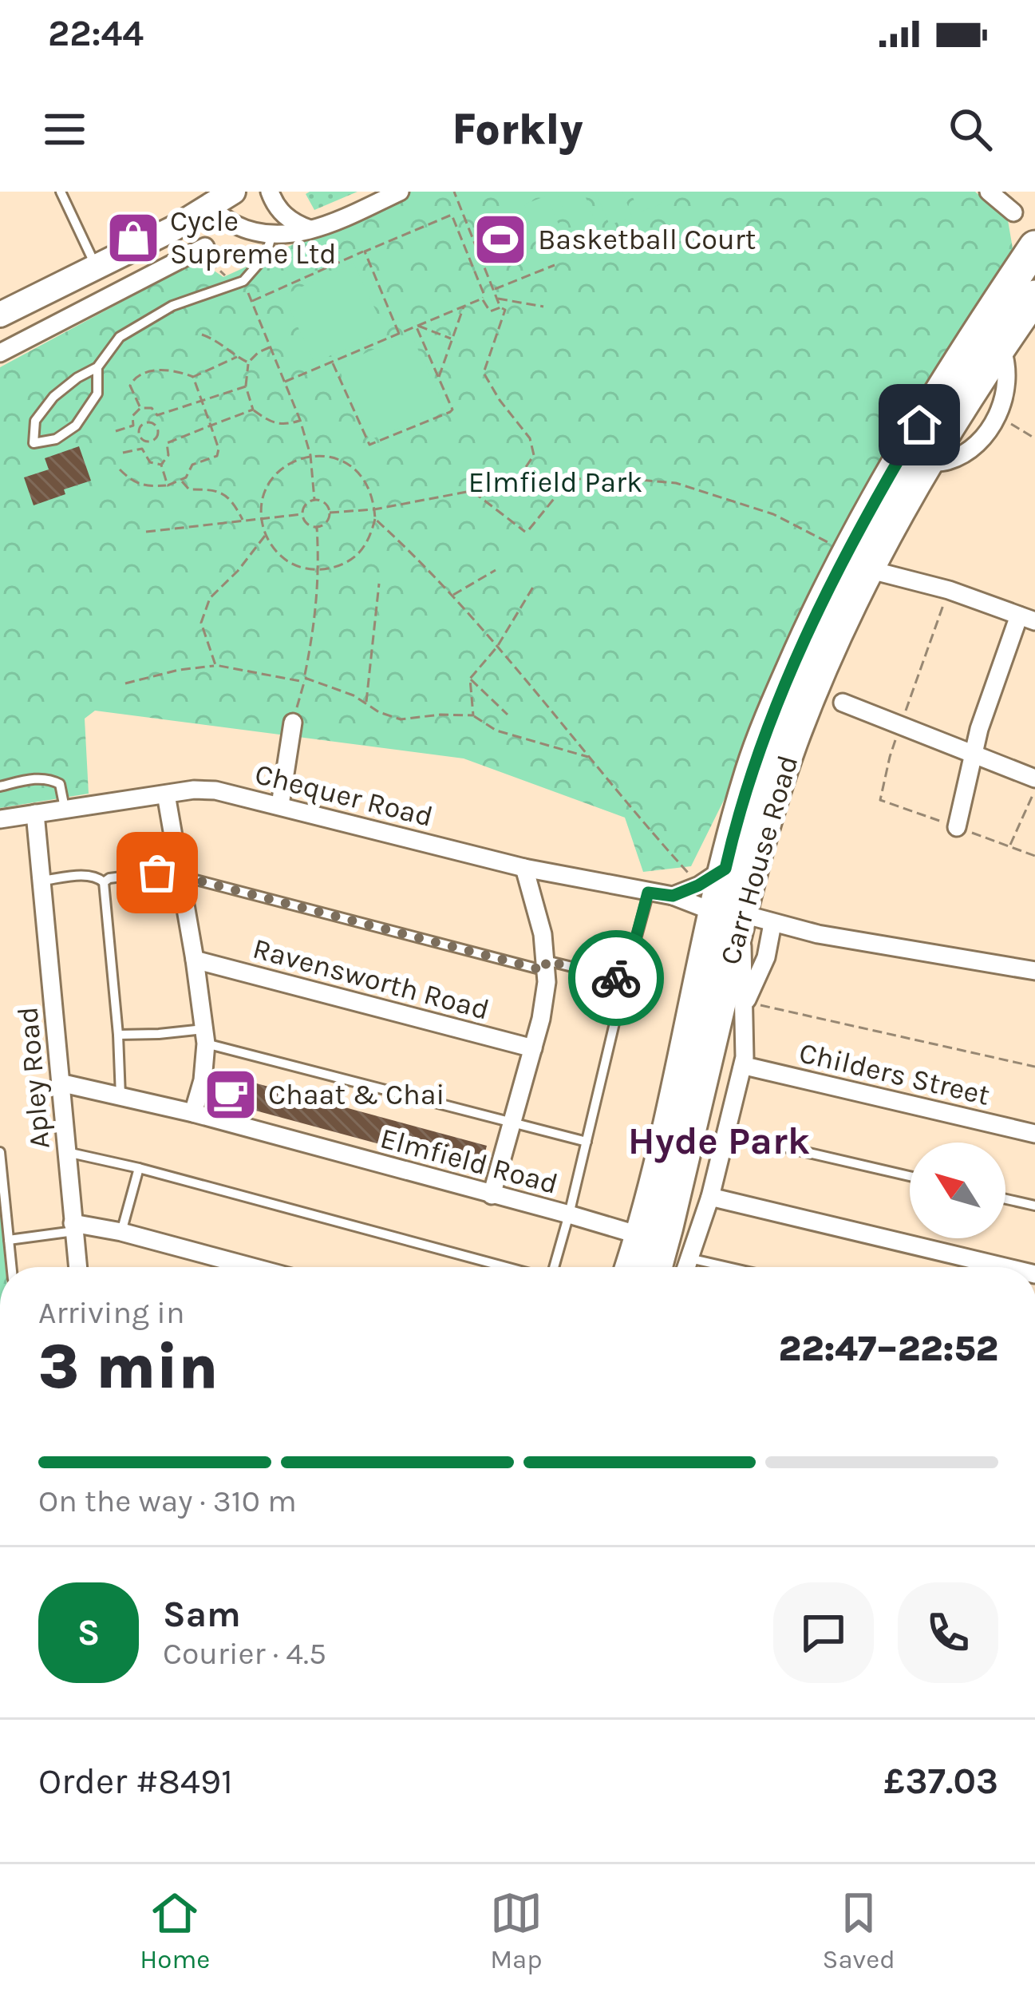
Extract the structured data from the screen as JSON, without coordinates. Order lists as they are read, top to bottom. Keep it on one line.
{"streets":{"highway":["Carr House Road"],"street":["Chequer Road","Ravensworth Road","Childers Street","Apley Road","Elmfield Road"]},"crossings":[["Chequer Road","Carr House Road"],["Chequer Road","Apley Road"],["Carr House Road","Elmfield Road"],["Apley Road","Elmfield Road"]],"districts":["Hyde Park"],"parks":["Elmfield Park"],"places":{"shop":["Cycle Supreme Ltd"],"sports":["Basketball Court"],"cafe":["Chaat & Chai"]},"north":"top left","page":{"status":"22:44","header":"Forkly","heading":["3 min","Arriving in","22:47–22:52"],"panel":["Sam","Courier · 4.5","Order #8491","£37.03"],"bar":"On the way · 310 m","round":"S","tabs":["Home","Map","Saved"]}}
